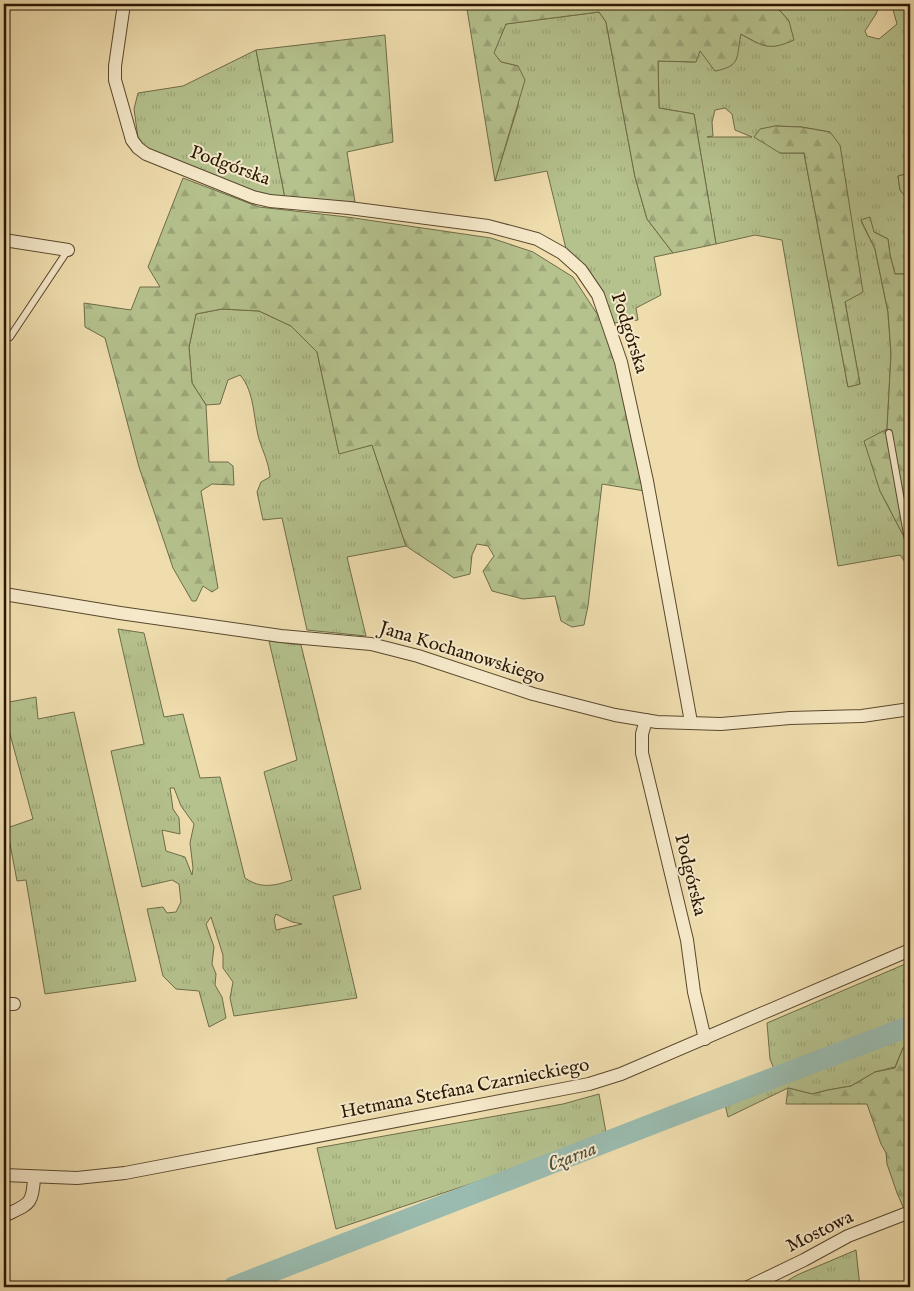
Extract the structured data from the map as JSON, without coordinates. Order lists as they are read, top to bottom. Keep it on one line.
{"streets":{"street":["Podgórska","Jana Kochanowskiego","Hetmana Stefana Czarnieckiego","Mostowa"]},"crossings":[["Podgórska","Jana Kochanowskiego"],["Podgórska","Hetmana Stefana Czarnieckiego"]],"water":["Czarna"]}
